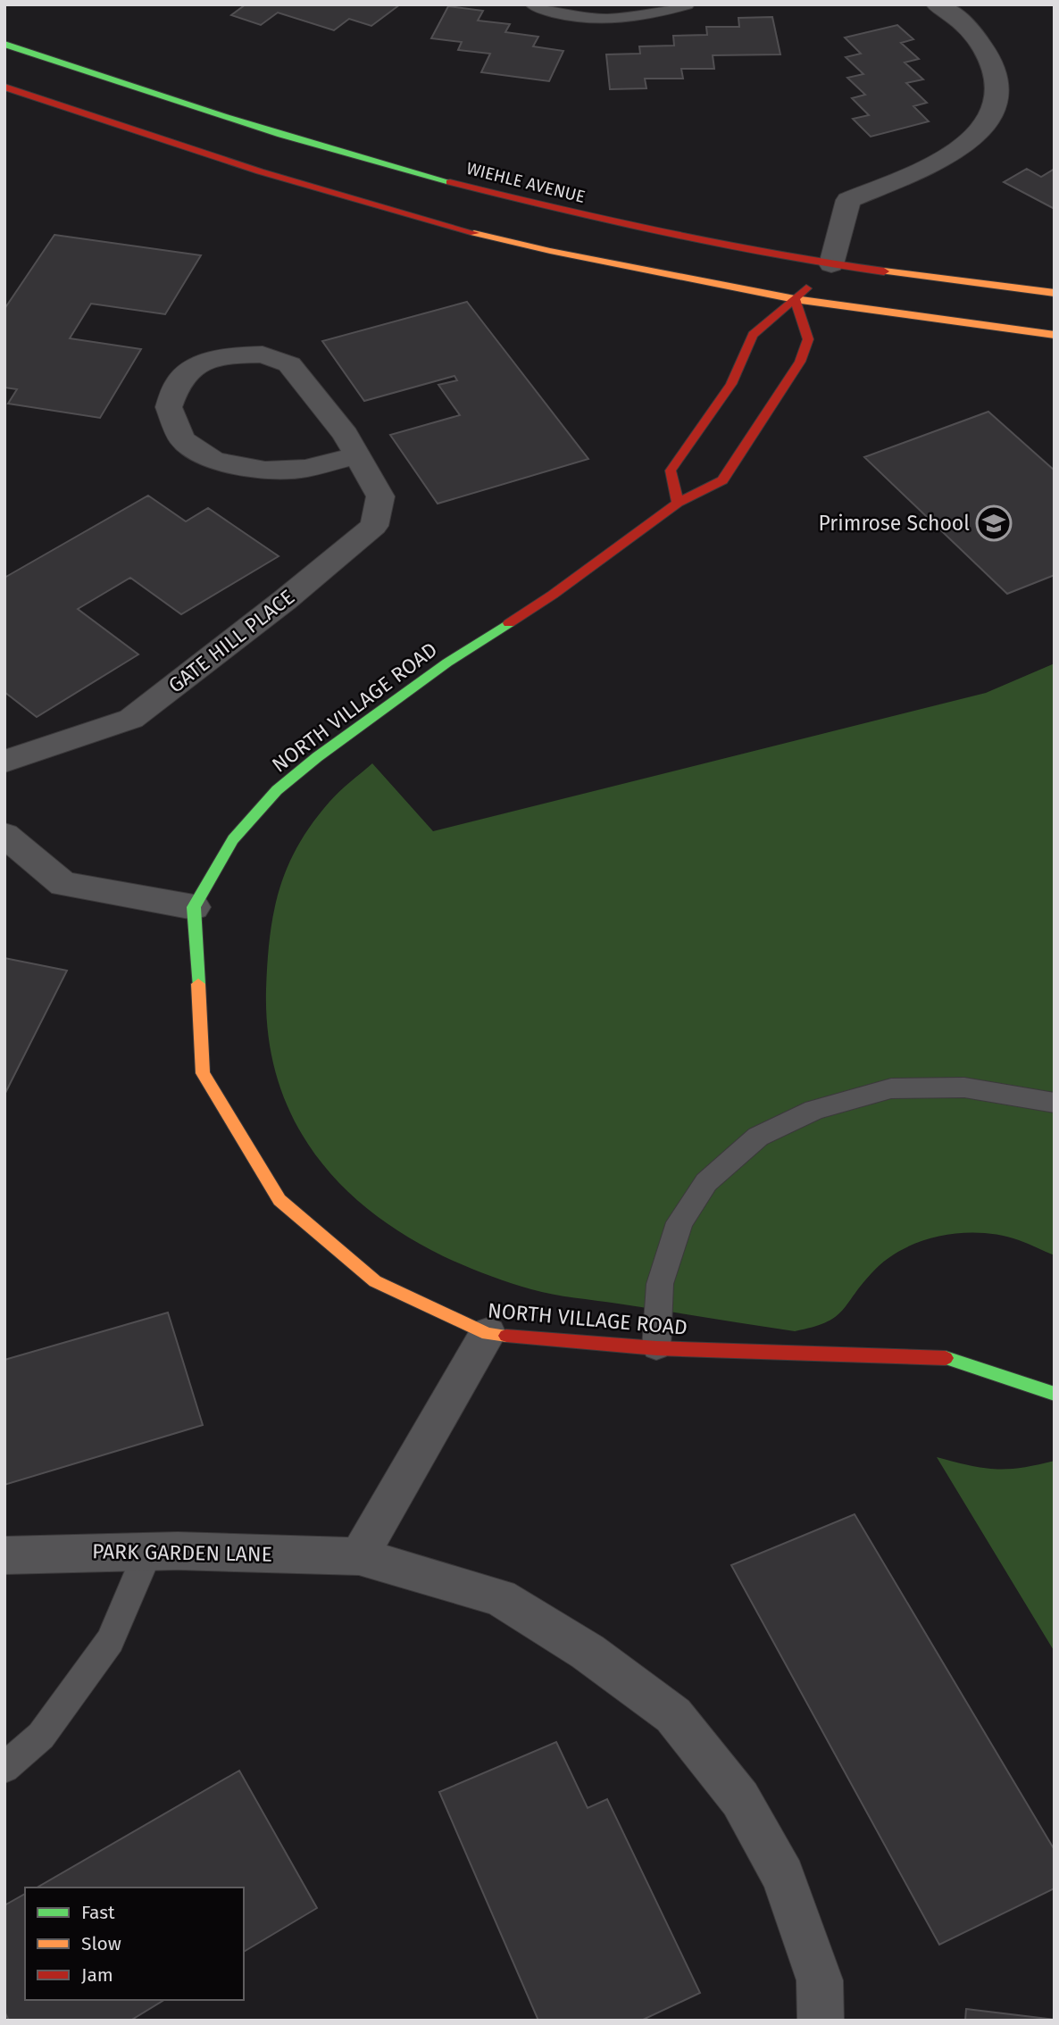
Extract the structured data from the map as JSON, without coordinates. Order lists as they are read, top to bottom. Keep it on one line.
{"streets":{"main road":["WIEHLE AVENUE","NORTH VILLAGE ROAD"],"street":["GATE HILL PLACE","PARK GARDEN LANE"]},"places":{"school or university":["Primrose School"]},"legend":["Fast","Slow","Jam"]}
